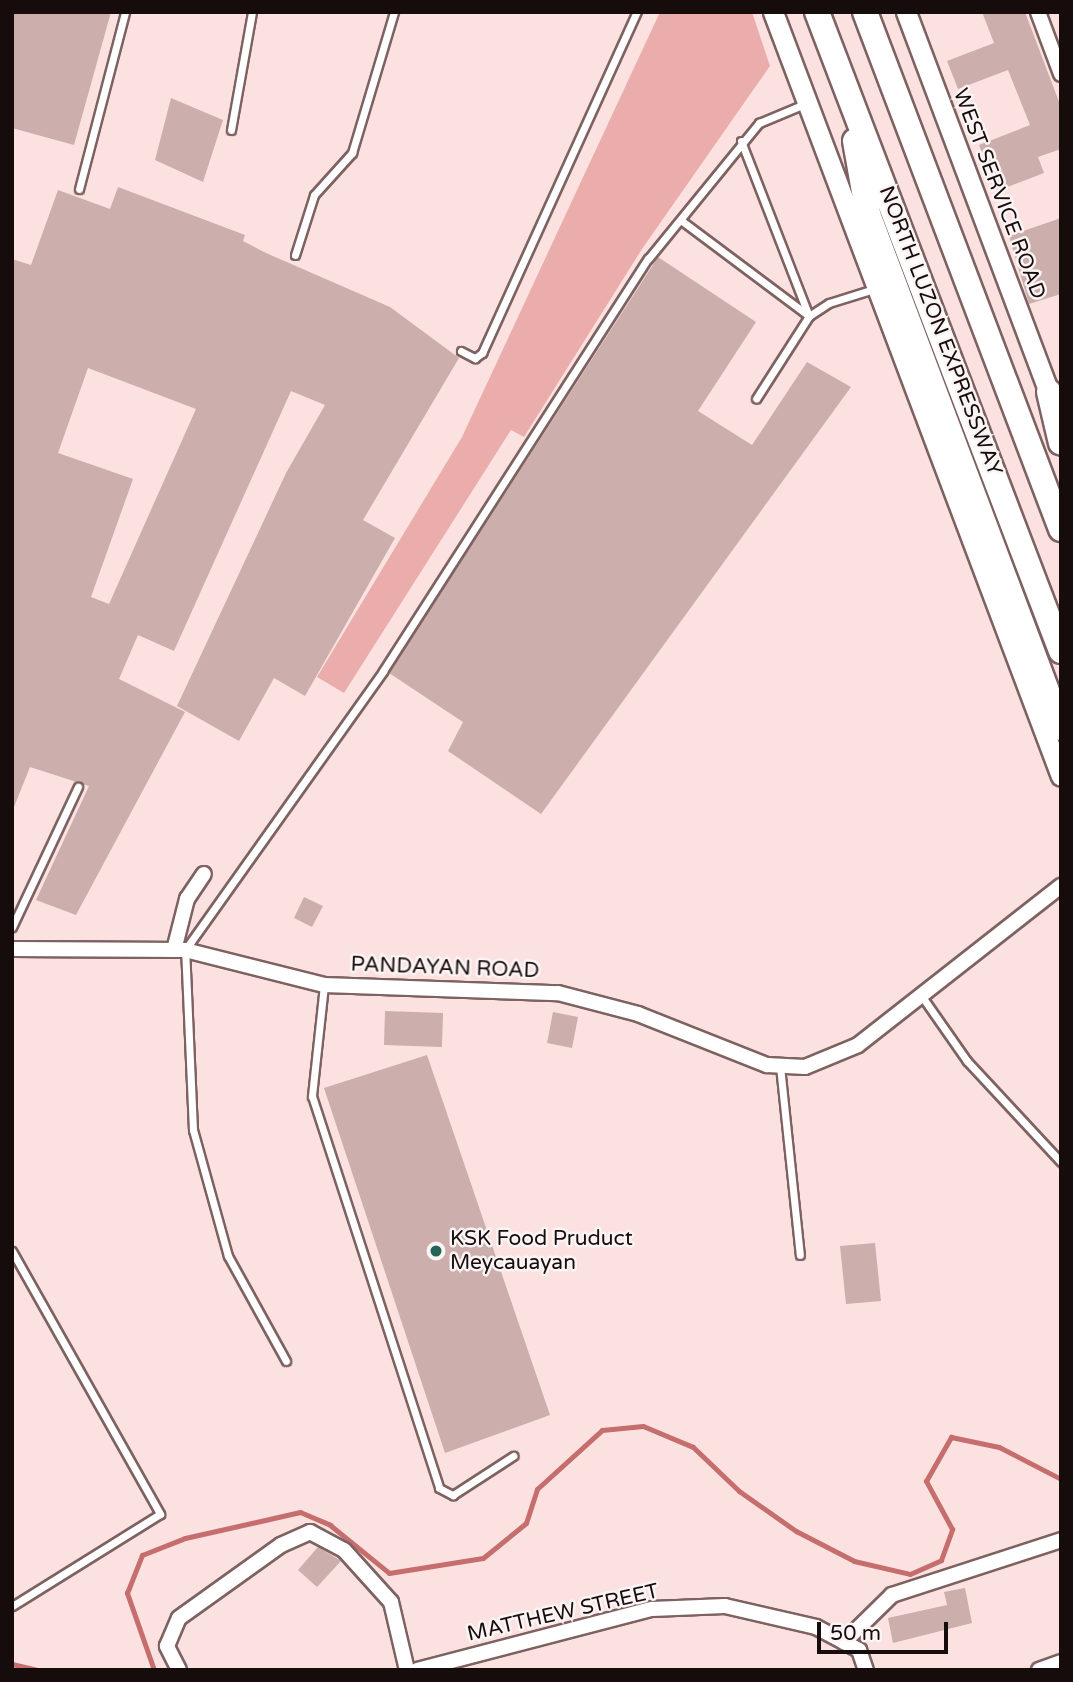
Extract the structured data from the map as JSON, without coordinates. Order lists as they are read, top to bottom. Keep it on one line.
{"streets":{"highway":["NORTH LUZON EXPRESSWAY"],"main road":["WEST SERVICE ROAD"],"street":["PANDAYAN ROAD","MATTHEW STREET"]},"places":["KSK Food Pruduct Meycauayan"],"scale_bar":"50 m"}
